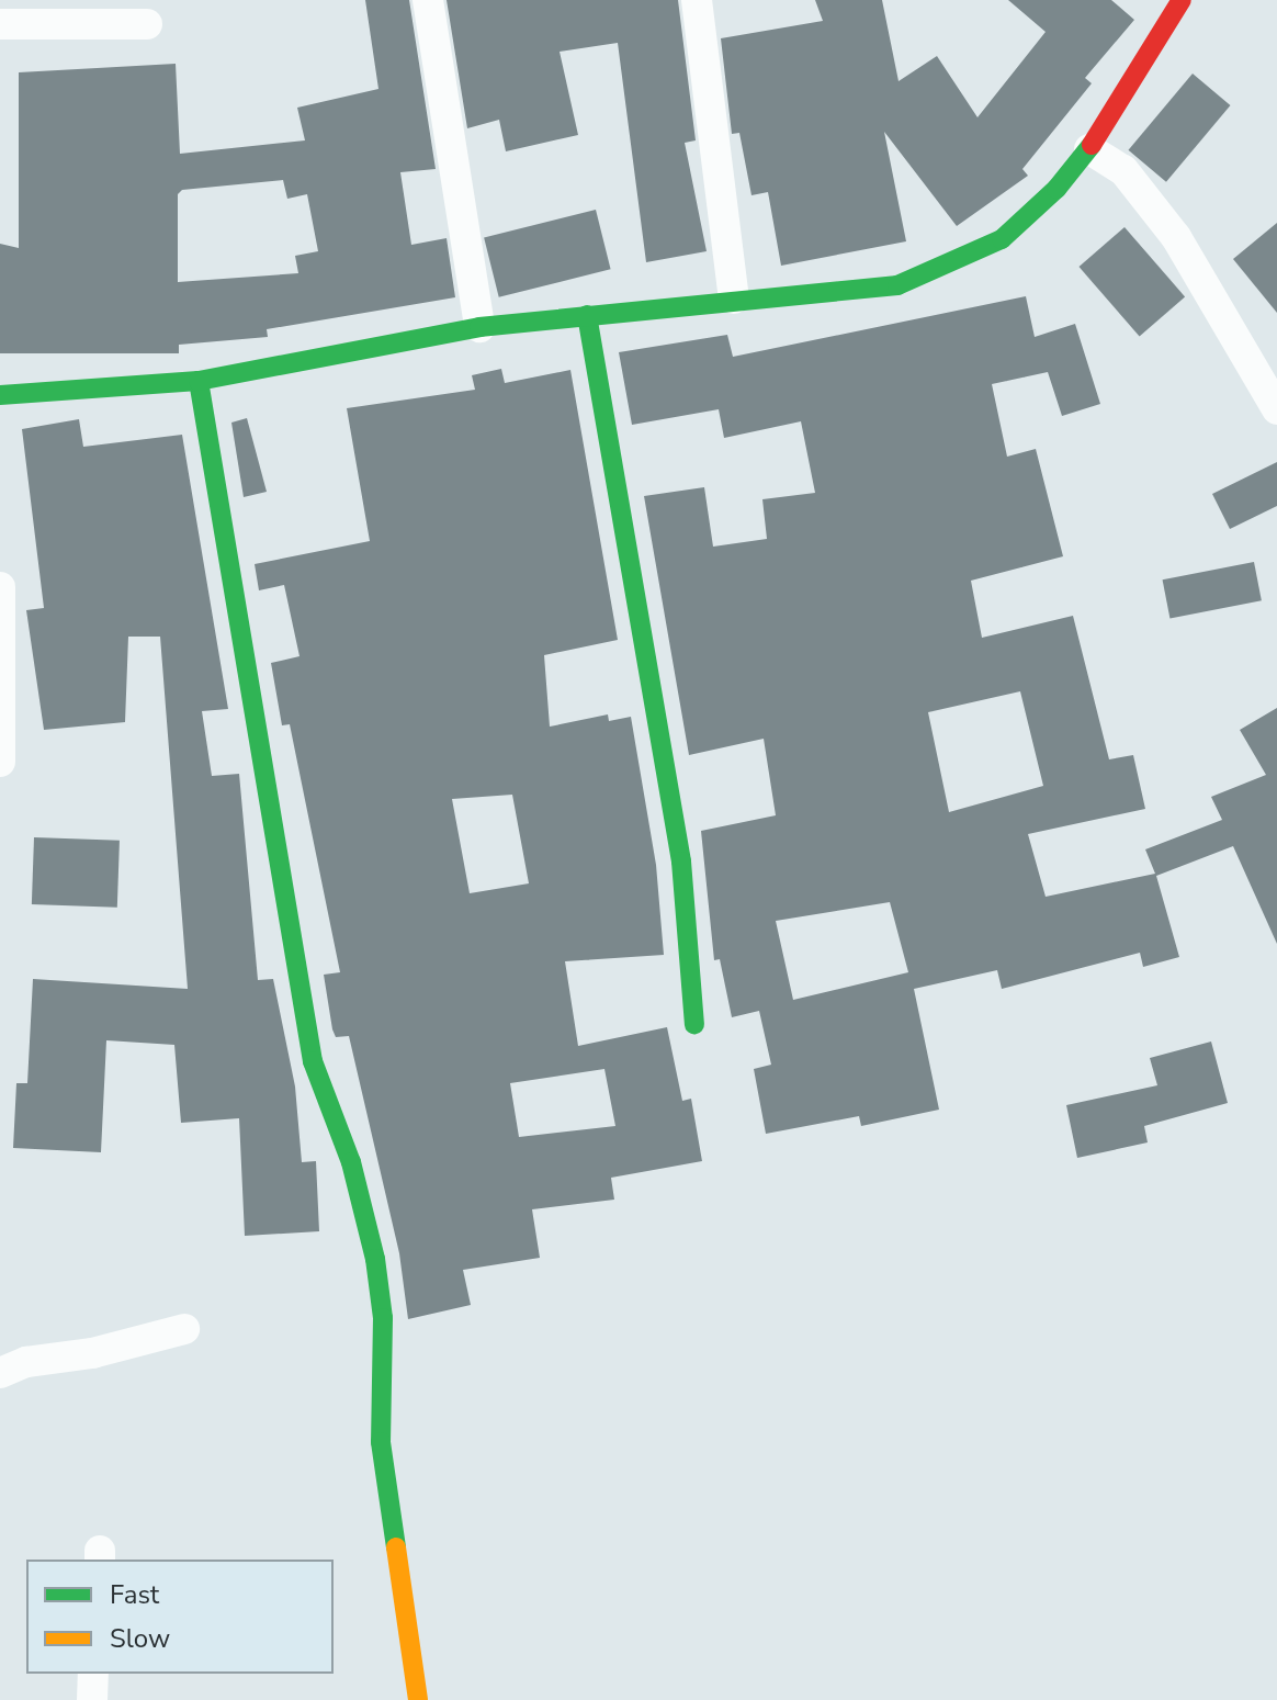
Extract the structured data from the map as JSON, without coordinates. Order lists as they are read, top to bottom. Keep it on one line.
{"legend":["Fast","Slow"]}
